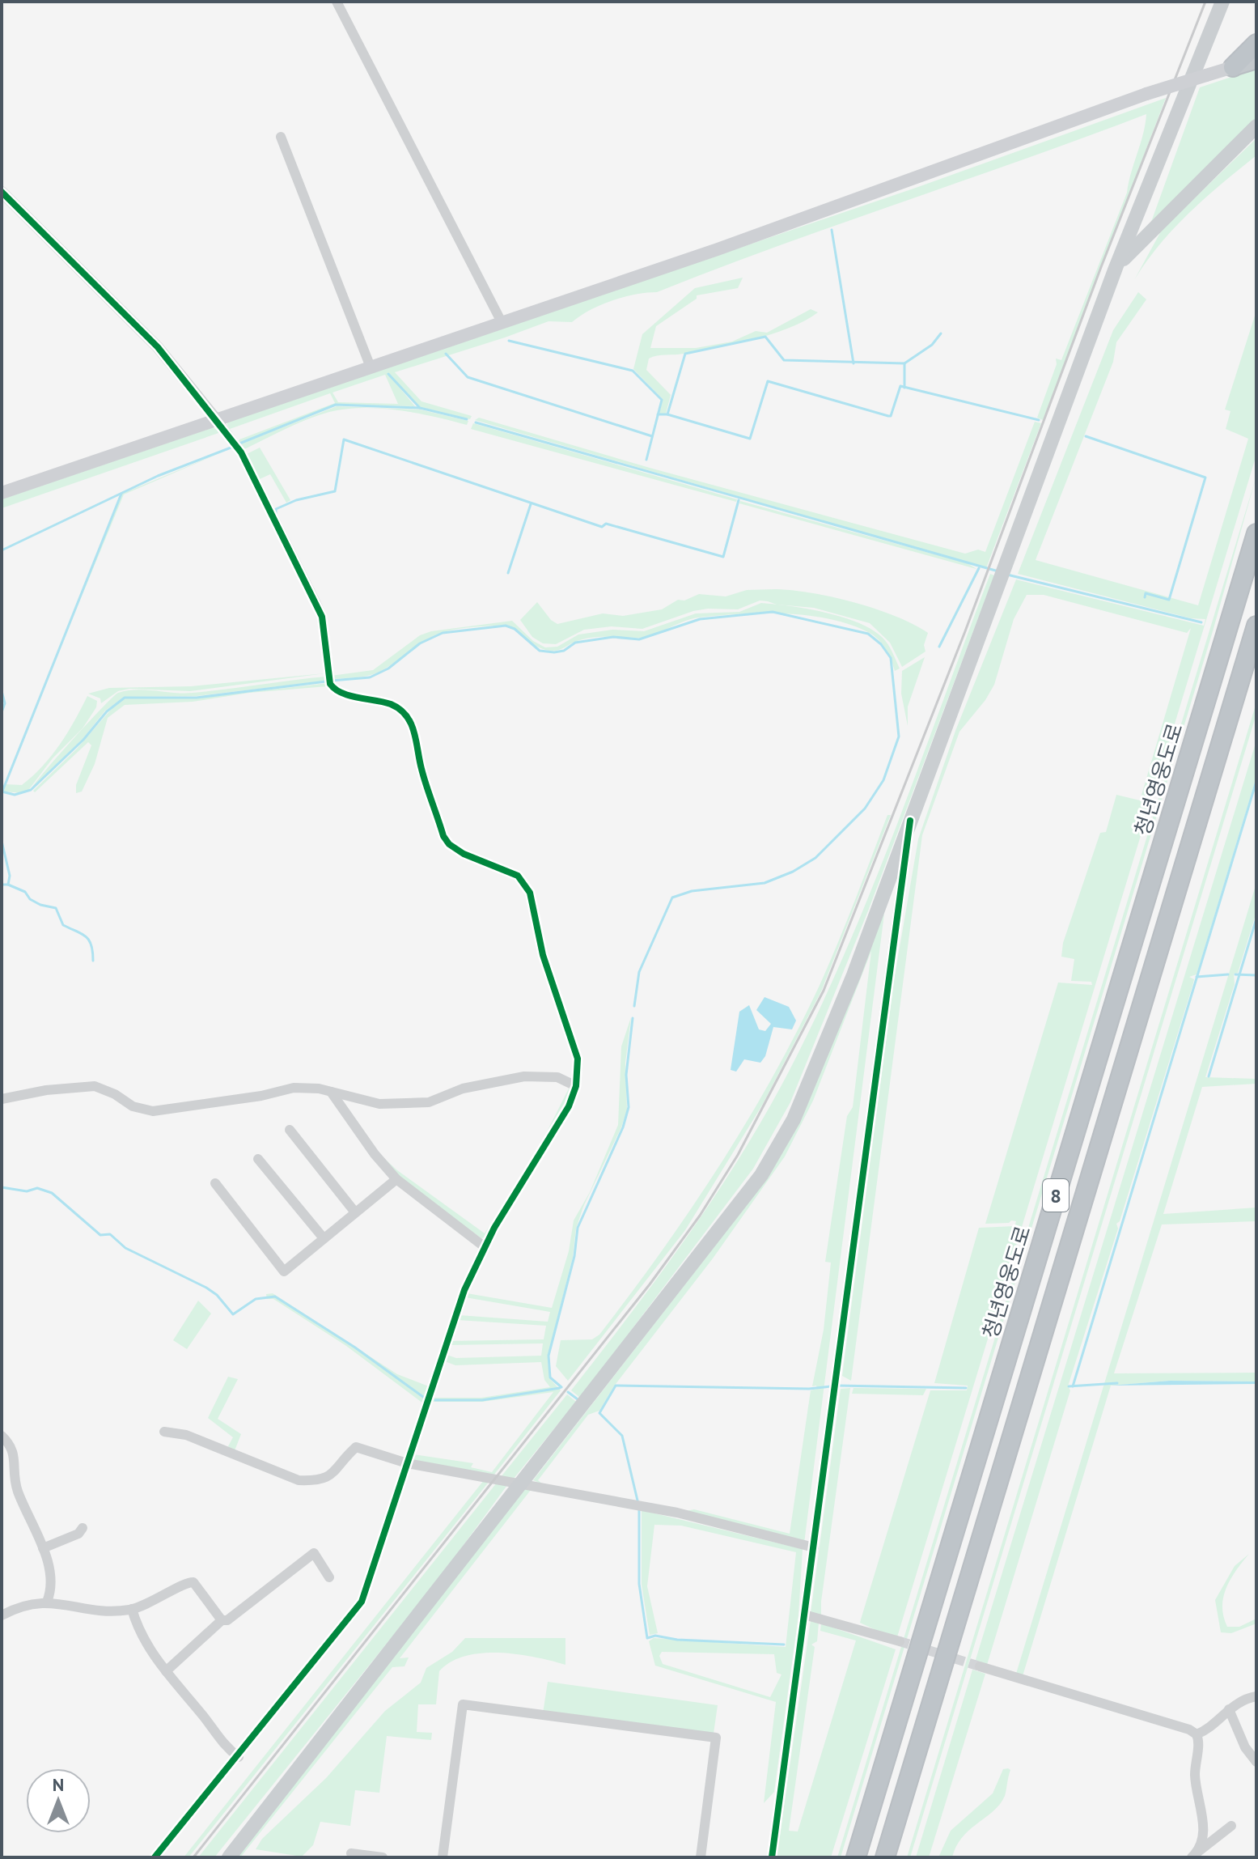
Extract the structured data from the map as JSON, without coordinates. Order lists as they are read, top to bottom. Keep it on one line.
{"streets":{"highway":["청년영웅도로","8"]},"north":"top"}
